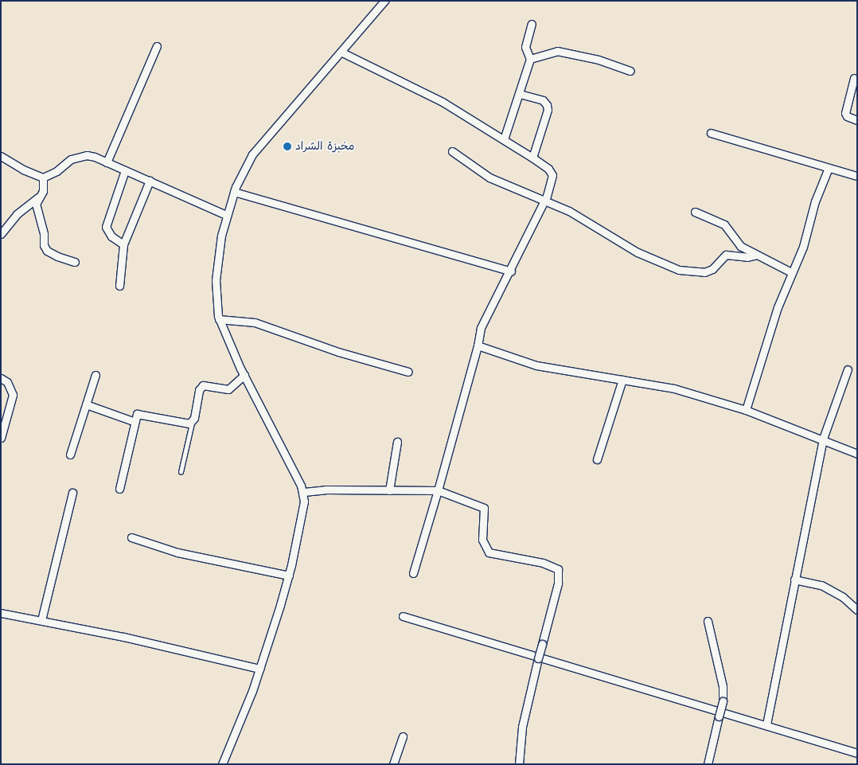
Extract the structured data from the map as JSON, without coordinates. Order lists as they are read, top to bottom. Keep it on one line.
{"places":["مخبزة الشراد"]}
